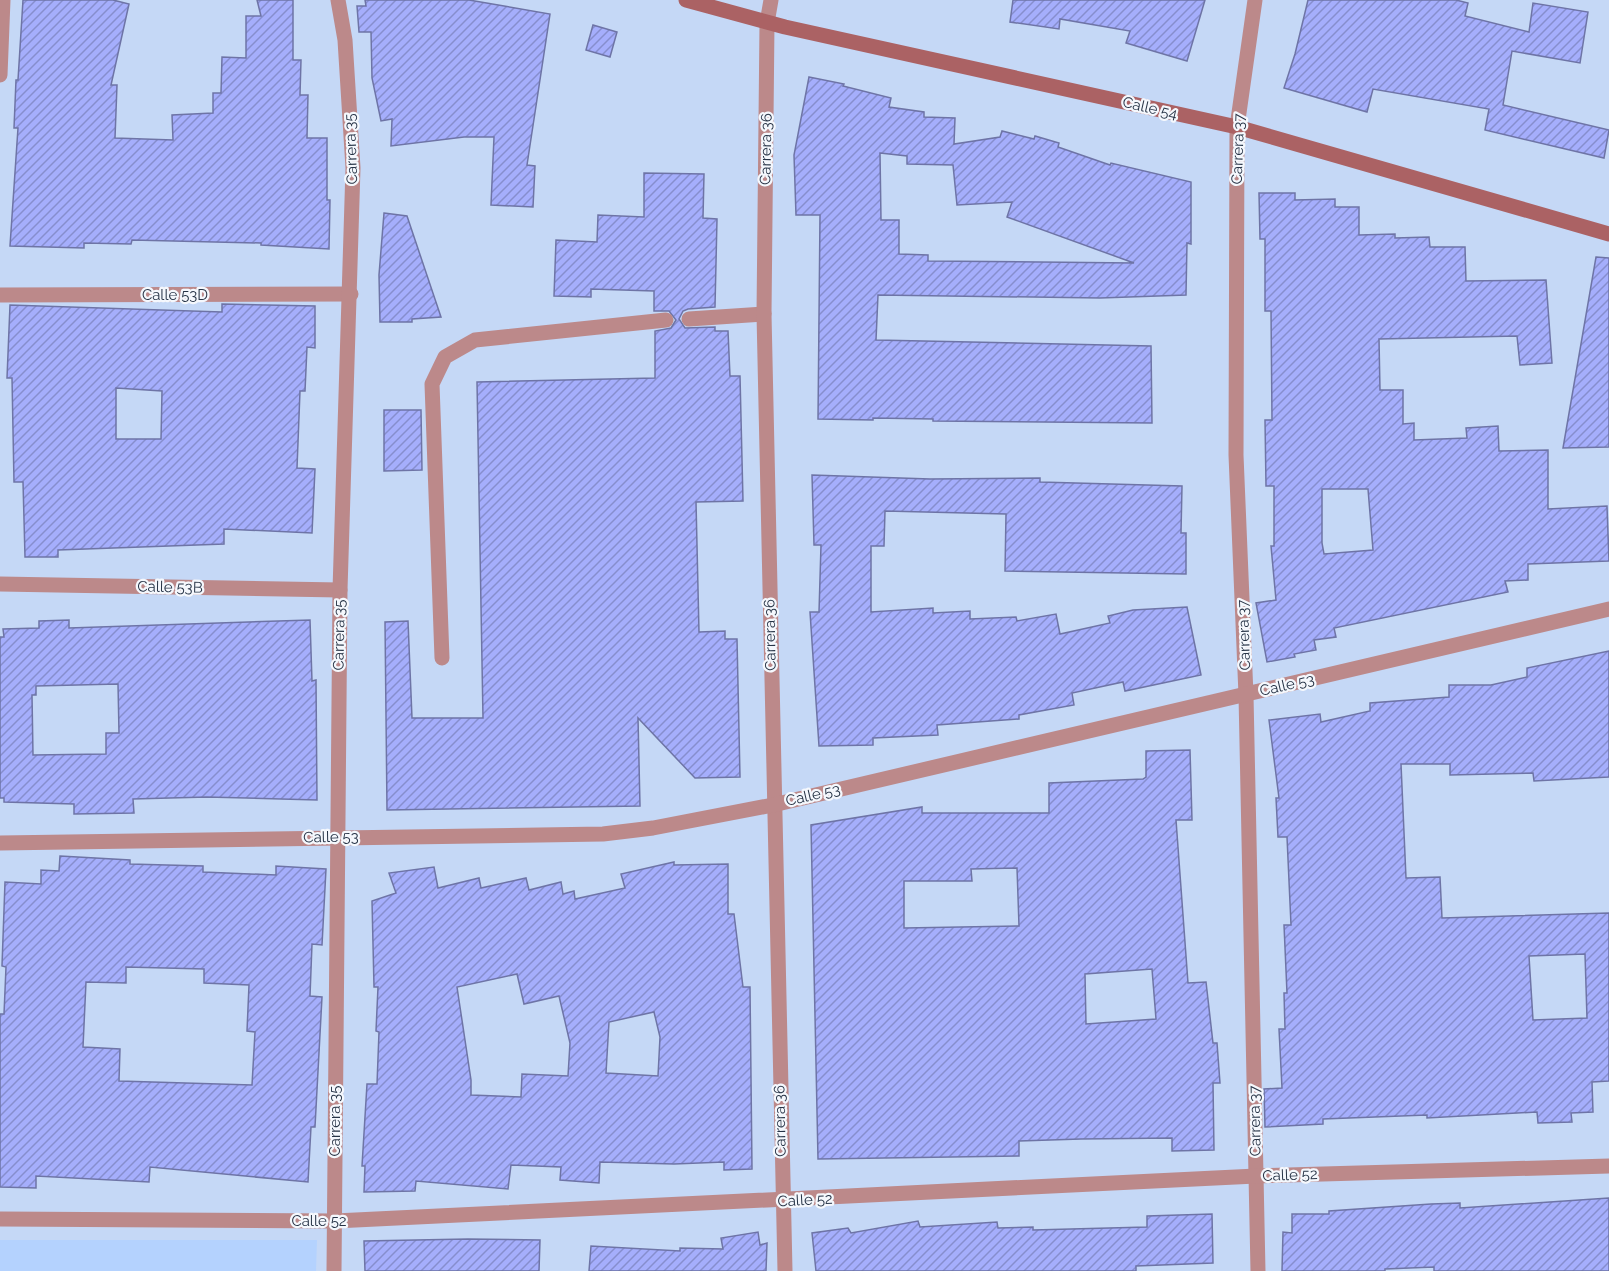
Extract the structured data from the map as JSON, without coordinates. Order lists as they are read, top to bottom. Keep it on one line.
{"streets":{"street":["Calle 54","Carrera 35","Carrera 36","Carrera 37","Calle 53D","Calle 53B","Calle 53","Calle 52"]},"crossings":[["Calle 54","Carrera 36"],["Calle 54","Carrera 37"],["Carrera 35","Calle 53D"],["Carrera 35","Calle 53B"],["Carrera 35","Calle 53"],["Carrera 35","Calle 52"],["Carrera 36","Calle 53"],["Carrera 36","Calle 52"],["Carrera 37","Calle 53"],["Carrera 37","Calle 52"]]}
